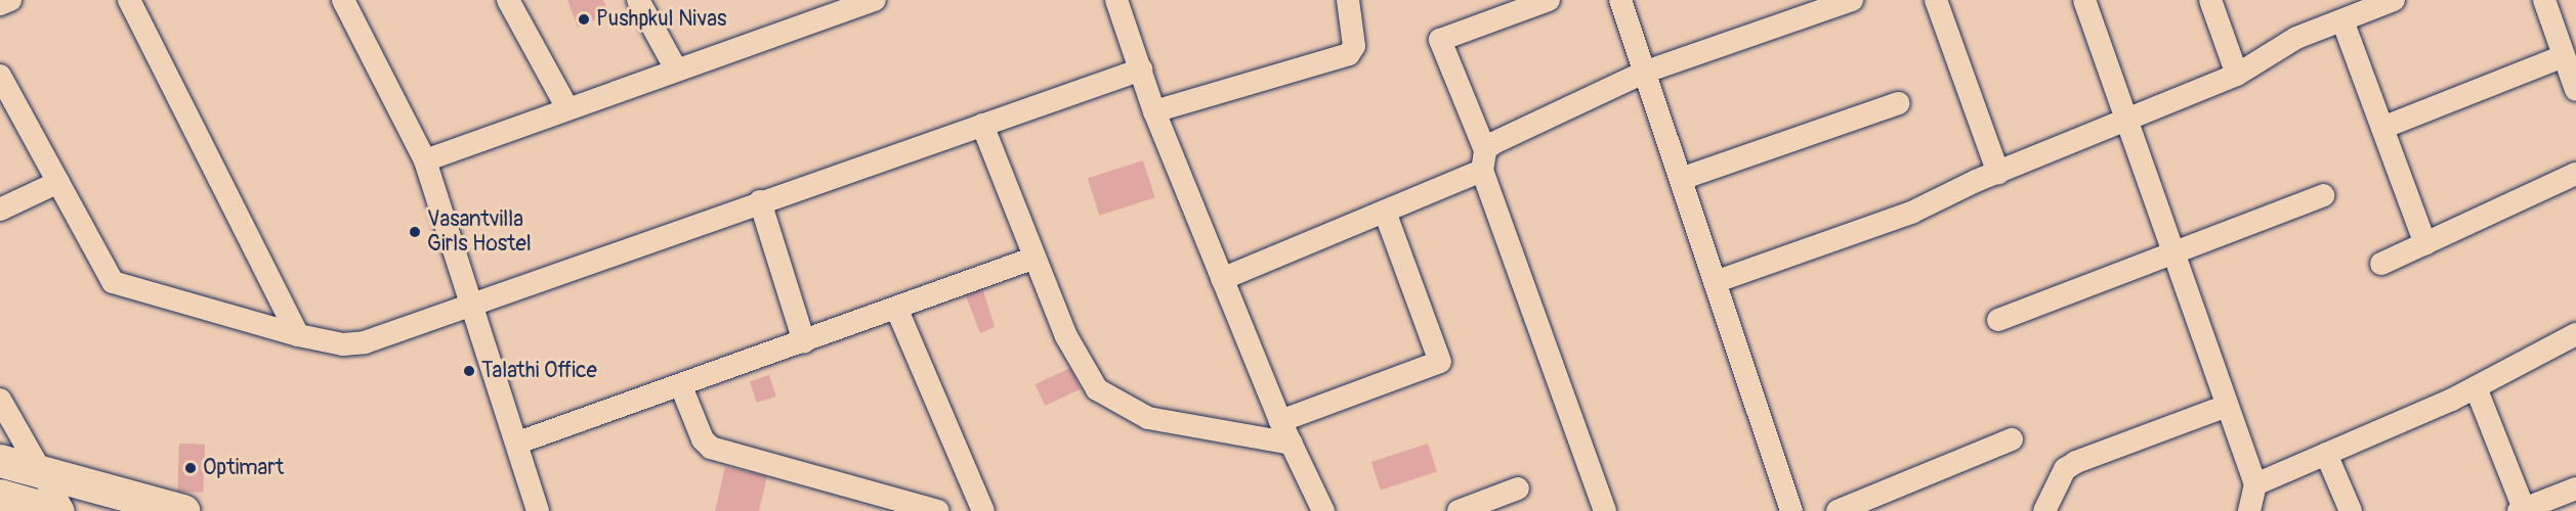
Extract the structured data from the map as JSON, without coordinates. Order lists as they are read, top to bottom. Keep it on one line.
{"places":["Pushpkul Nivas","Vasantvilla Girls Hostel","Talathi Office","Optimart"]}
